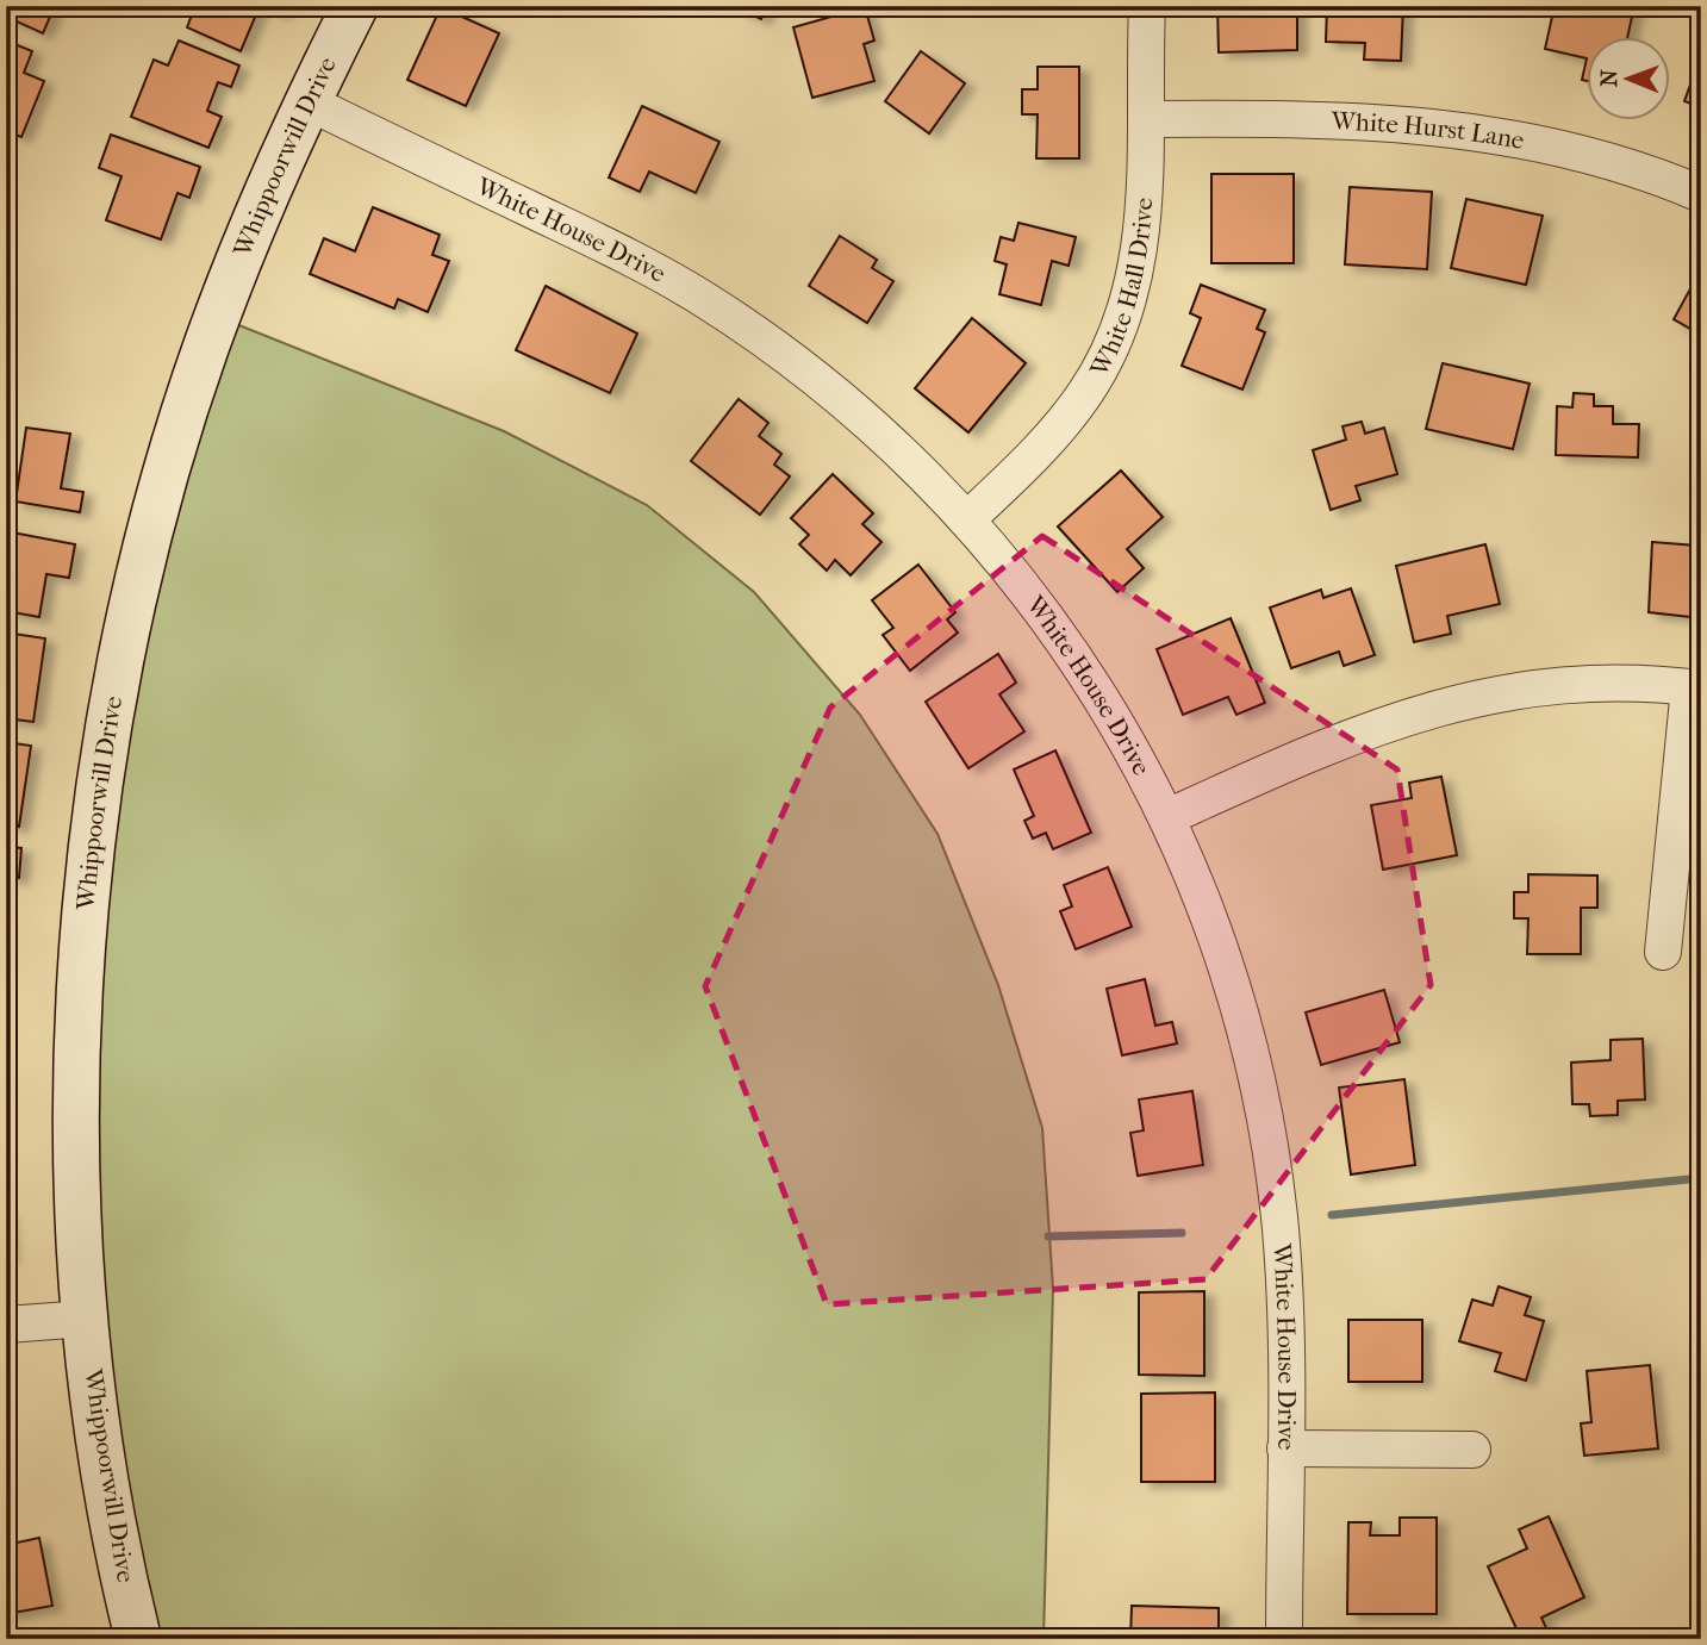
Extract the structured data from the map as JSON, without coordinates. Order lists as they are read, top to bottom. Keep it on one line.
{"streets":{"street":["White Hurst Lane","Whippoorwill Drive","White House Drive","White Hall Drive"]},"crossings":[["White Hurst Lane","White Hall Drive"],["Whippoorwill Drive","White House Drive"],["White House Drive","White Hall Drive"]],"north":"left"}
